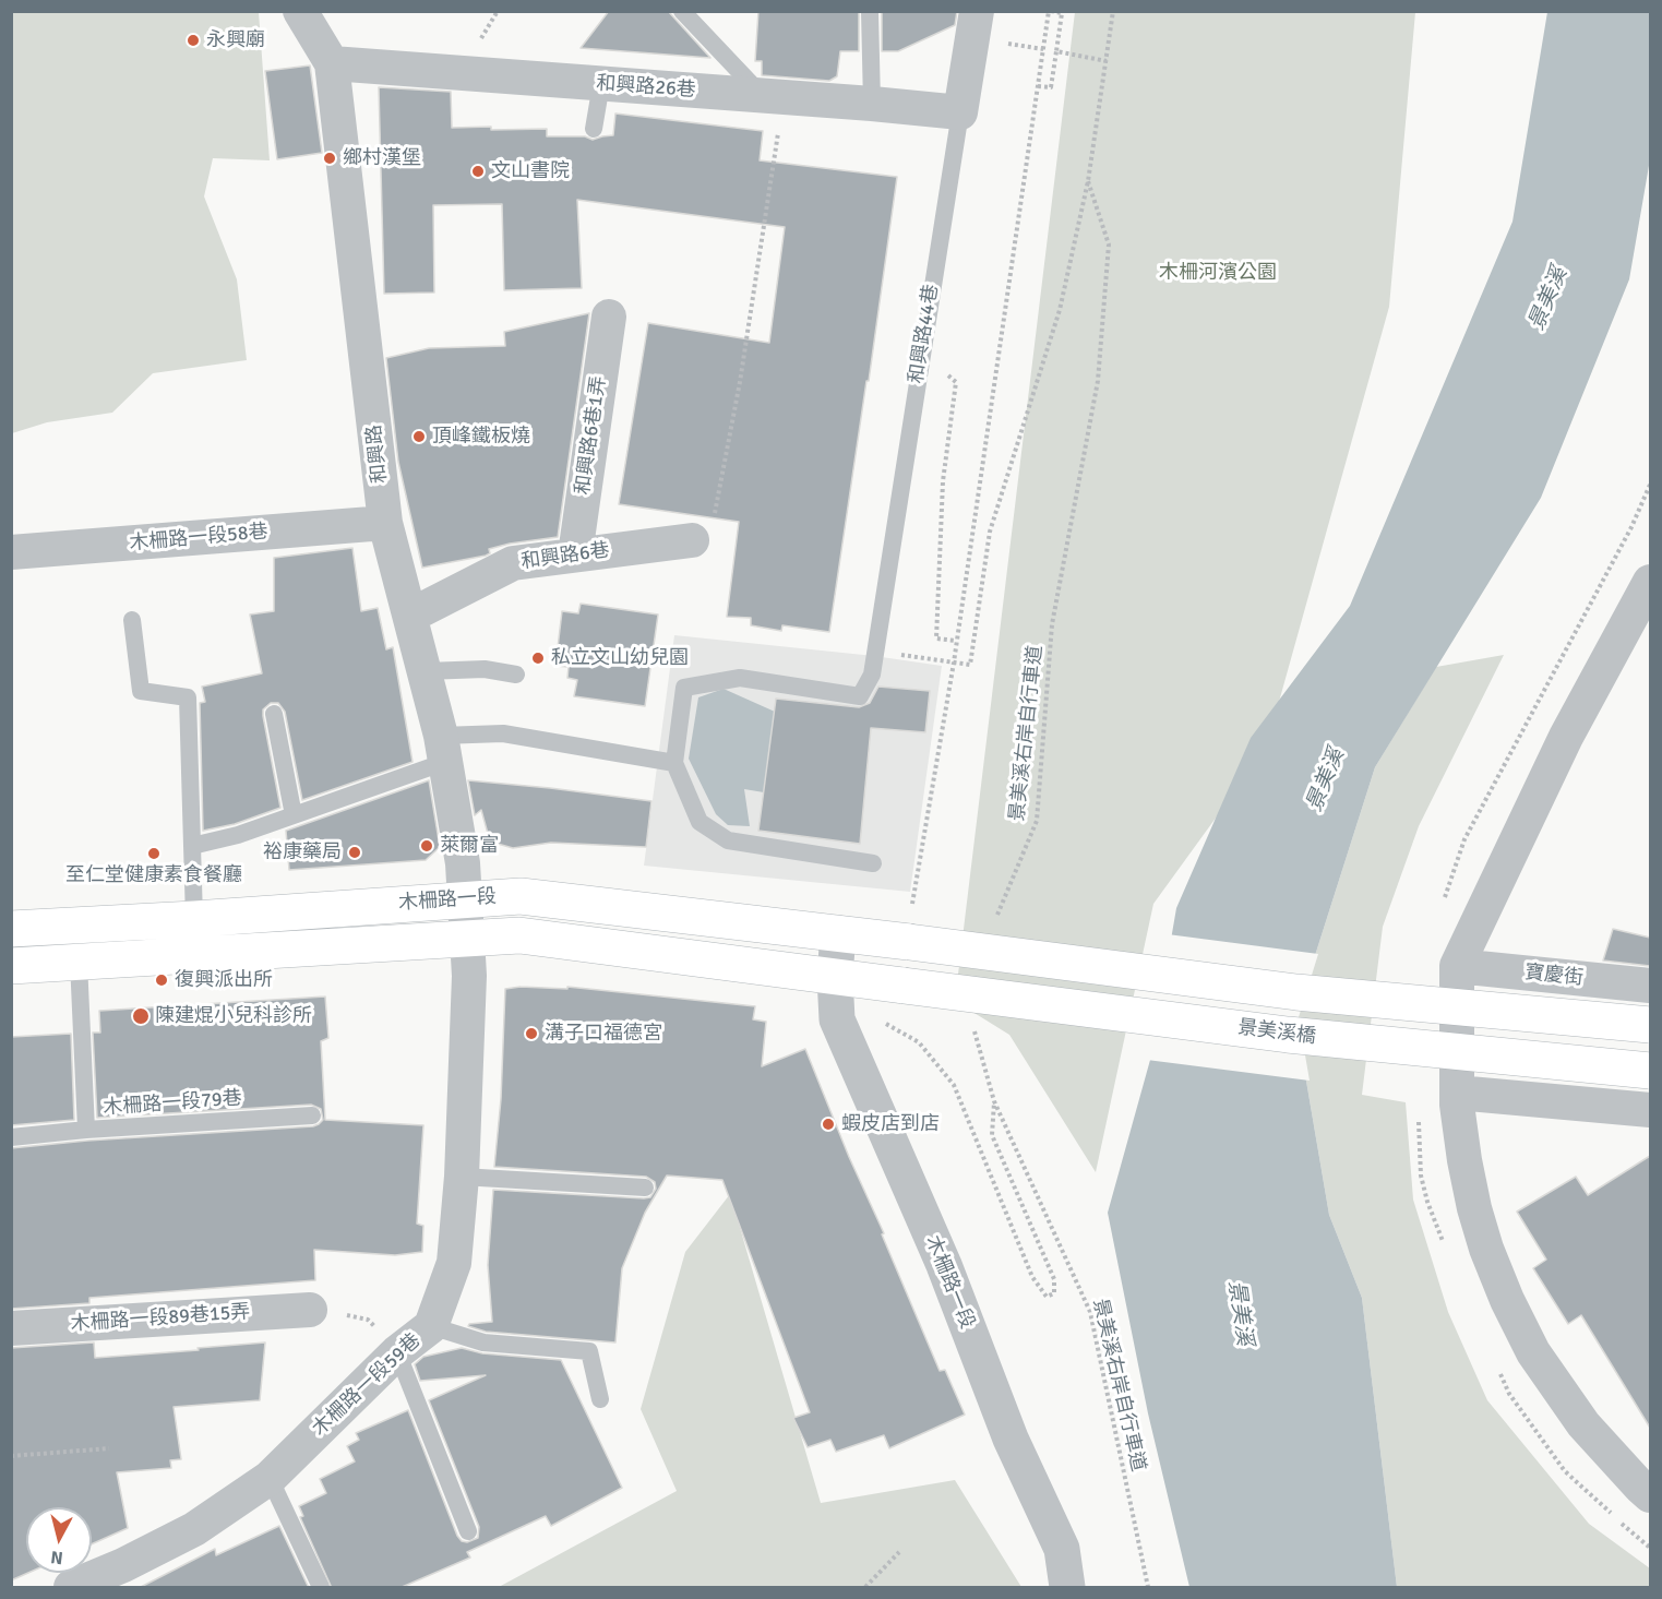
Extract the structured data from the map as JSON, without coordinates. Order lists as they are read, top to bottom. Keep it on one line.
{"streets":{"main road":["木柵路一段","景美溪橋"],"street":["和興路26巷","和興路44巷","和興路6巷1弄","和興路","木柵路一段58巷","和興路6巷","寶慶街","木柵路一段89巷15弄","木柵路一段59巷"],"lane":["木柵路一段79巷"],"path":["景美溪右岸自行車道"]},"crossings":[["和興路26巷","和興路44巷"],["和興路26巷","和興路"],["和興路6巷1弄","和興路6巷"],["和興路","木柵路一段58巷"],["和興路","和興路6巷"],["和興路","木柵路一段"],["和興路","木柵路一段59巷"],["木柵路一段","景美溪橋"],["木柵路一段","木柵路一段79巷"],["木柵路一段","木柵路一段59巷"]],"water":["景美溪"],"parks":["木柵河濱公園"],"places":["永興廟","鄉村漢堡","文山書院","頂峰鐵板燒","私立文山幼兒園","萊爾富","裕康藥局","至仁堂健康素食餐廳","復興派出所","陳建焜小兒科診所","溝子口福德宮","蝦皮店到店"],"north":"bottom"}
